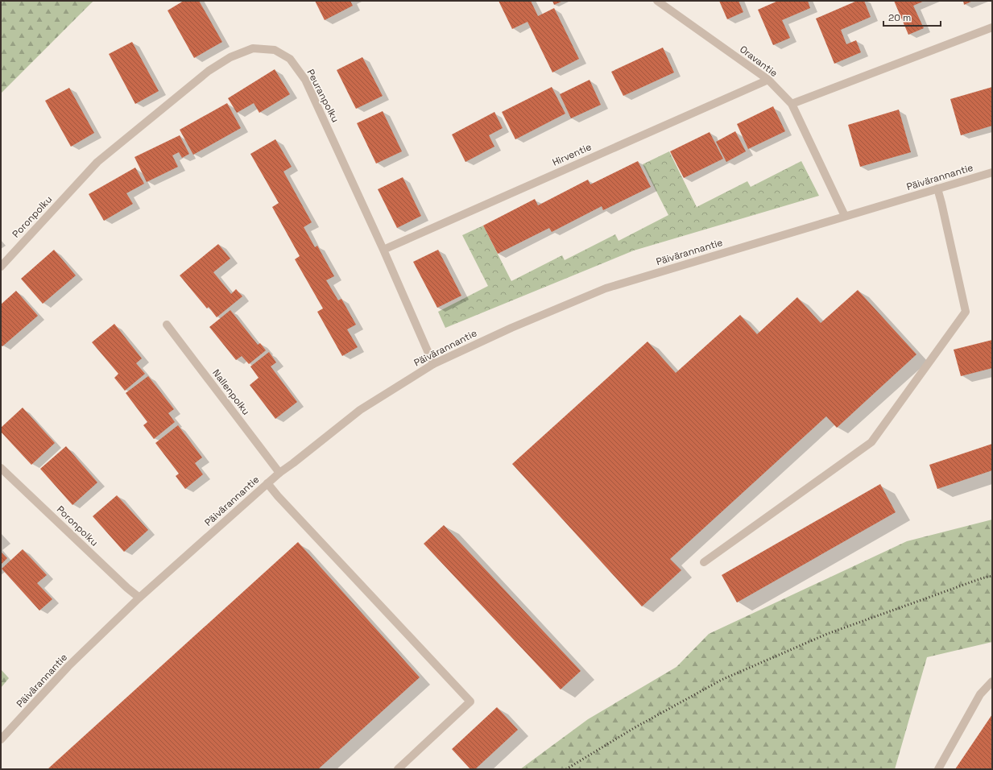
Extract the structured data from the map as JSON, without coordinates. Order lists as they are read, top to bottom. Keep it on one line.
{"streets":{"street":["Oravantie","Peuranpolku","Hirventie","Päivärannantie","Poronpolku","Nallenpolku"]},"crossings":[["Oravantie","Hirventie"],["Oravantie","Päivärannantie"],["Peuranpolku","Hirventie"],["Peuranpolku","Päivärannantie"],["Peuranpolku","Poronpolku"],["Päivärannantie","Poronpolku"],["Päivärannantie","Nallenpolku"]],"scale_bar":"20 m"}
